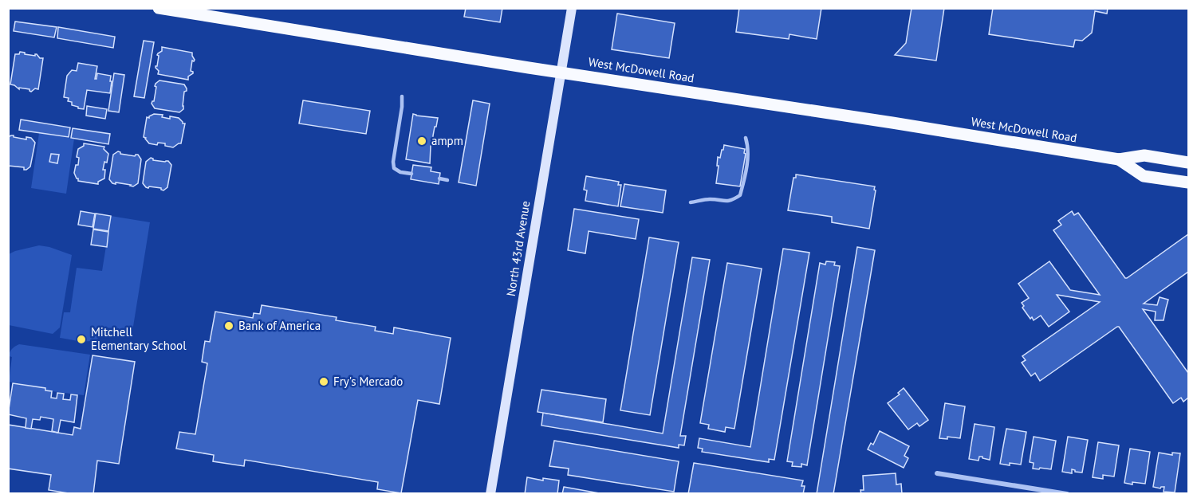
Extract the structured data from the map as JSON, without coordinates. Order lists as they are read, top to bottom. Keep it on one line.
{"streets":{"main road":["West McDowell Road","North 43rd Avenue"]},"crossings":[["West McDowell Road","North 43rd Avenue"]],"places":["ampm","Bank of America","Mitchell Elementary School","Fry's Mercado"]}
